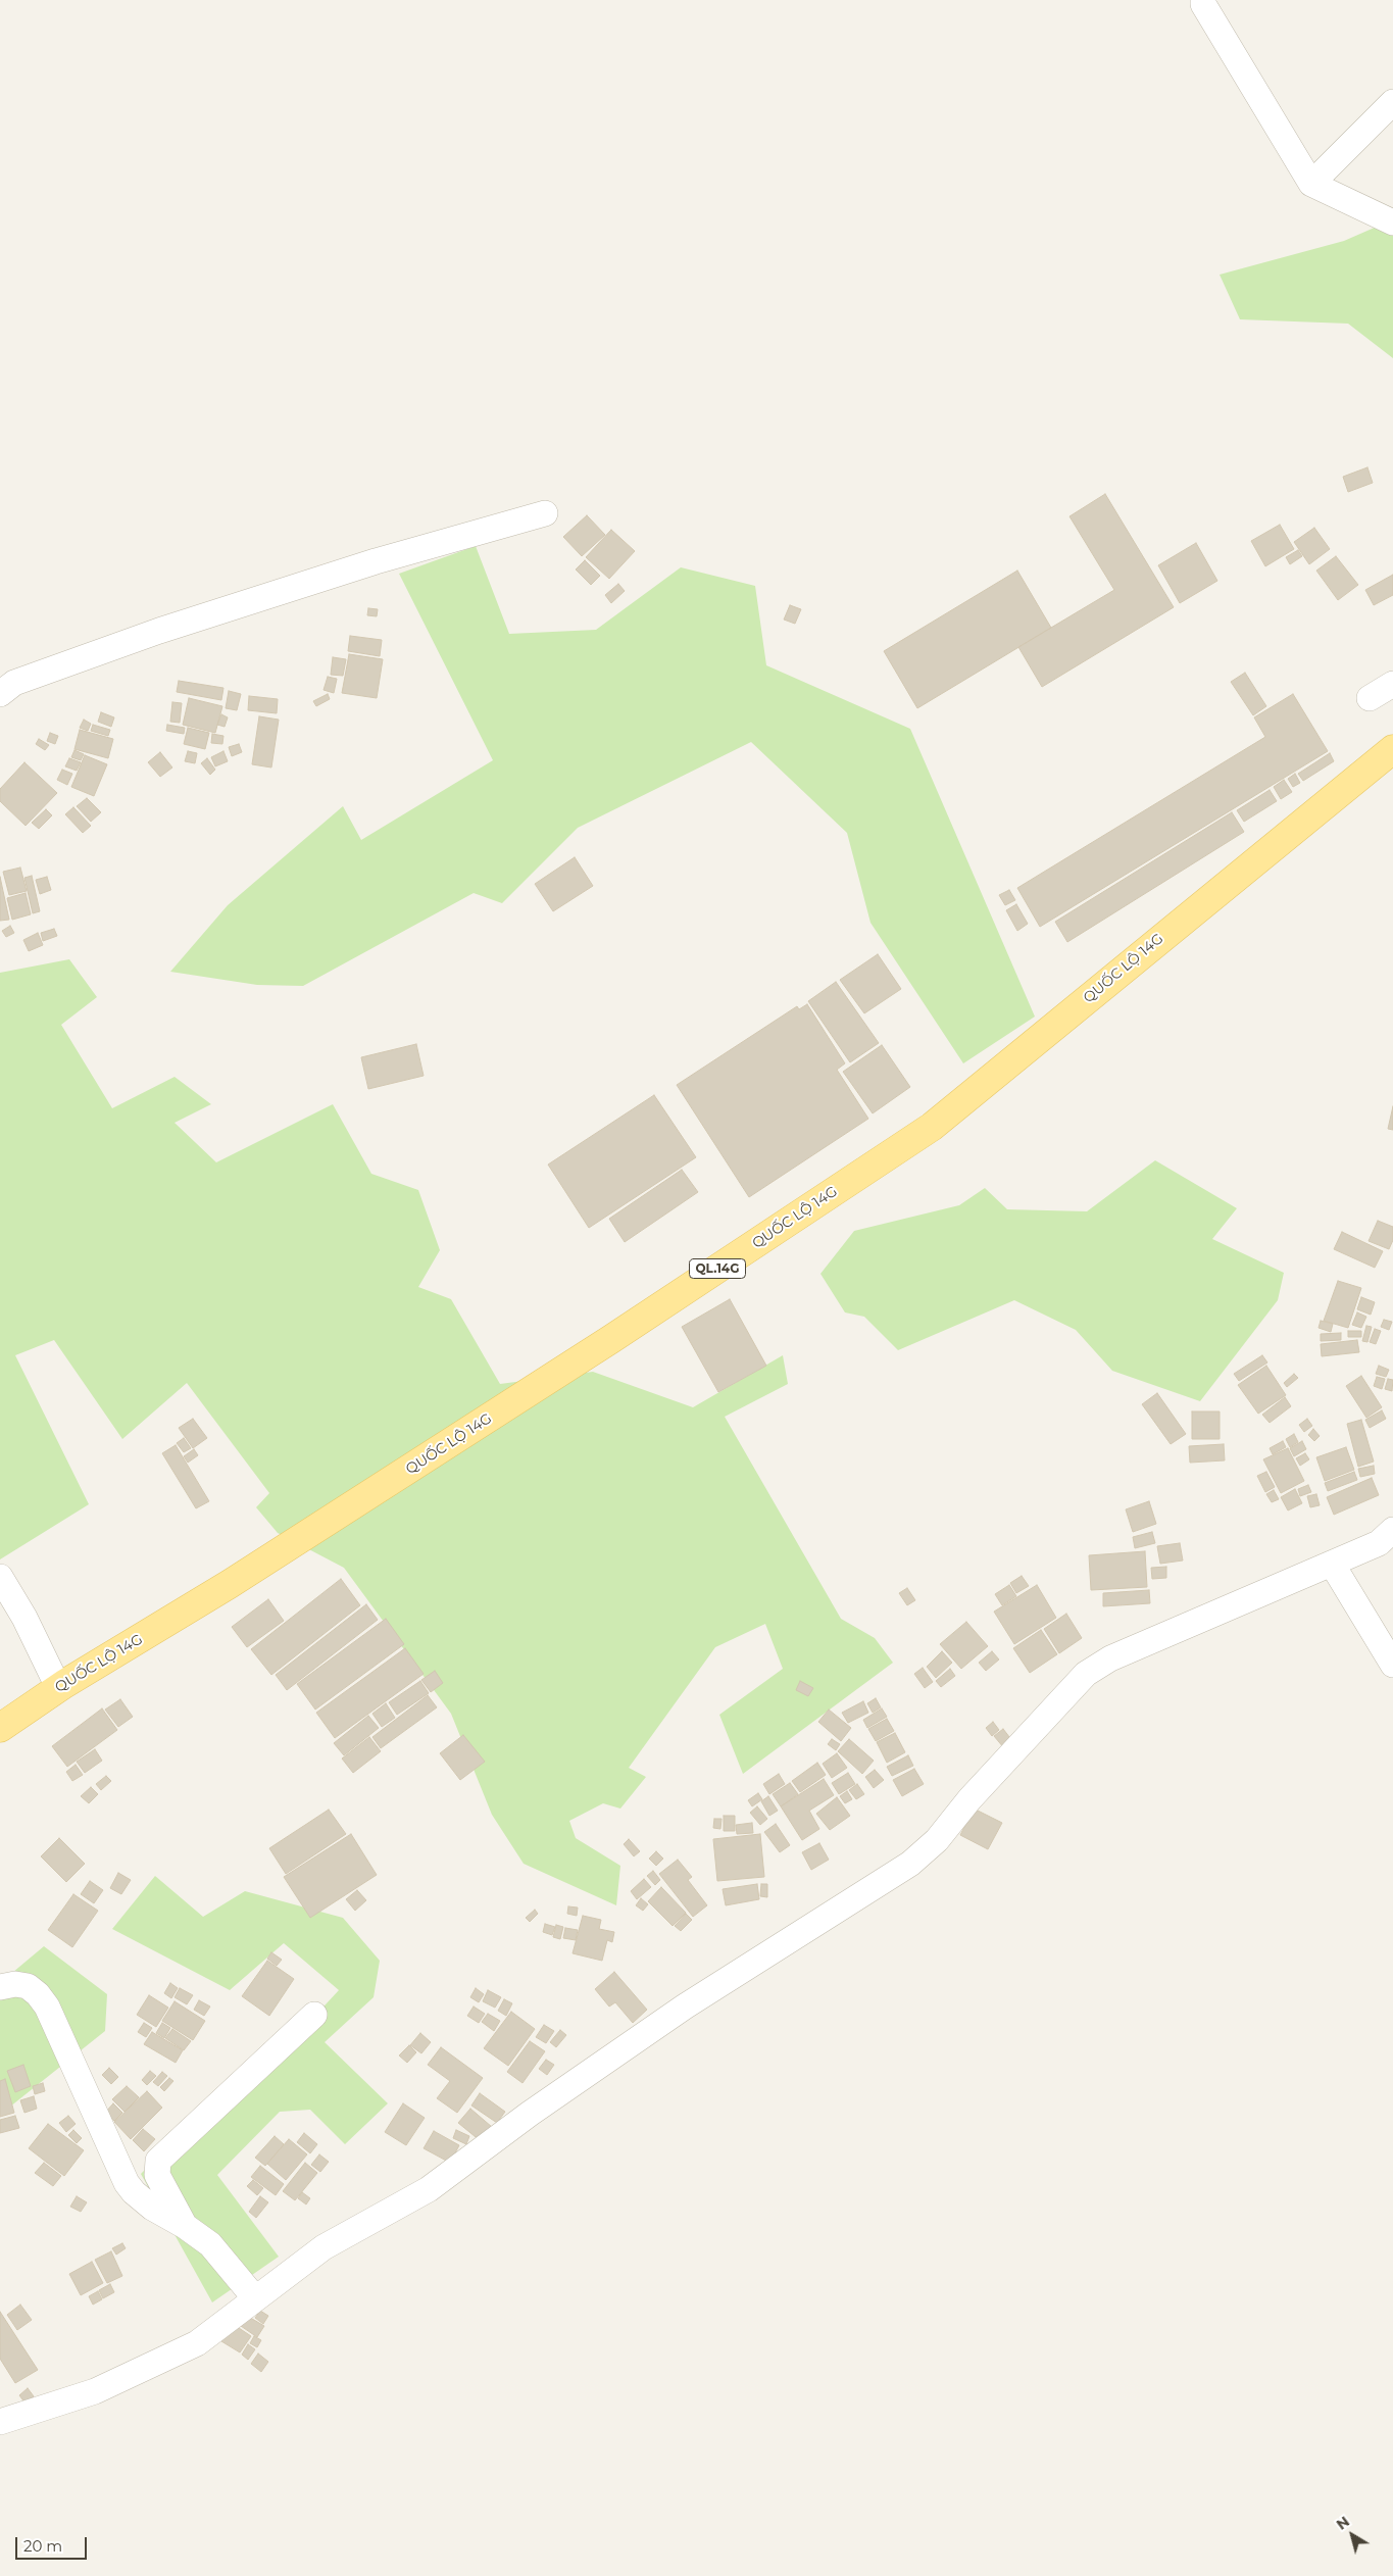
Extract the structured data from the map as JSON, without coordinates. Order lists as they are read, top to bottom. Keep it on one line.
{"streets":{"main road":["QUỐC LỘ 14G","QL.14G"]},"scale_bar":"20 m","north":"top left"}
